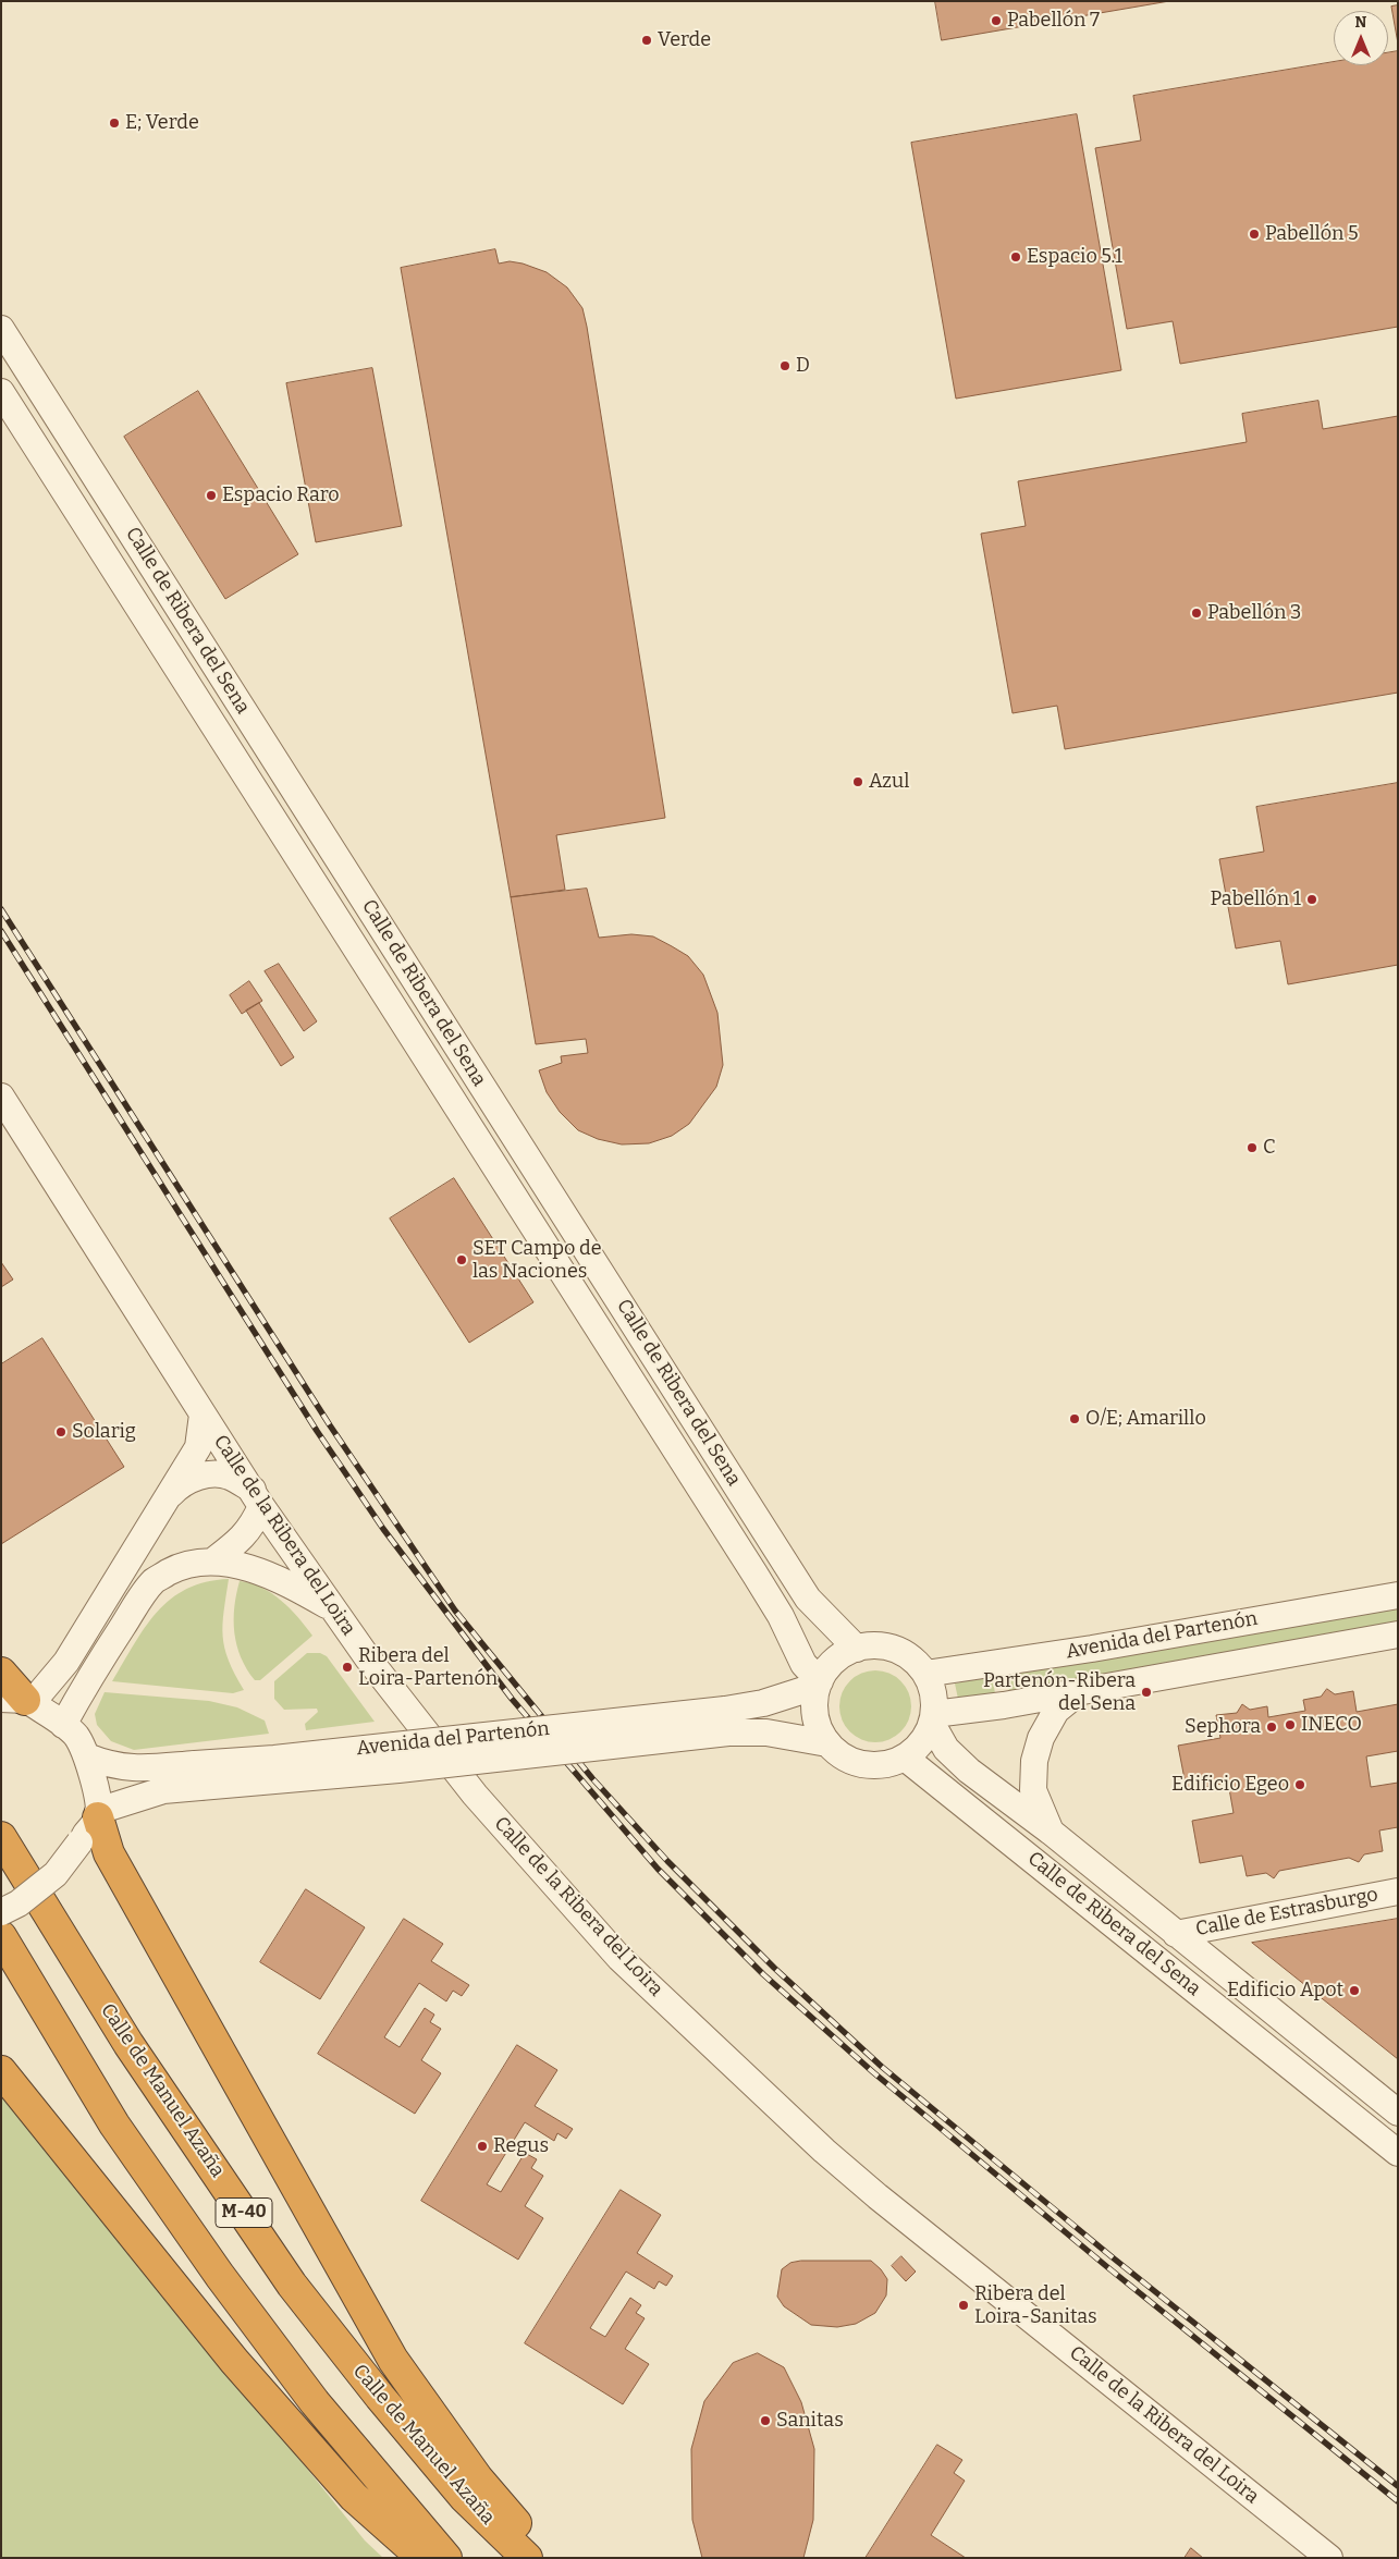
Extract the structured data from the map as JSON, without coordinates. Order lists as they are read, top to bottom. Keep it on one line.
{"streets":{"highway":["Calle de Manuel Azaña","M-40"],"street":["Calle de Ribera del Sena","Calle de la Ribera del Loira","Avenida del Partenón","Calle de Estrasburgo"]},"crossings":[["Calle de Ribera del Sena","Avenida del Partenón"],["Calle de Ribera del Sena","Calle de Estrasburgo"]],"places":["Pabellón 7","Verde","E; Verde","Pabellón 5","Espacio 5.1","D","Espacio Raro","Pabellón 3","Azul","Pabellón 1","C","SET Campo de las Naciones","O/E; Amarillo","Solarig","Ribera del Loira-Partenón","Partenón-Ribera del Sena","INECO","Sephora","Edificio Egeo","Edificio Apot","Regus","Ribera del Loira-Sanitas","Sanitas"],"north":"top"}
